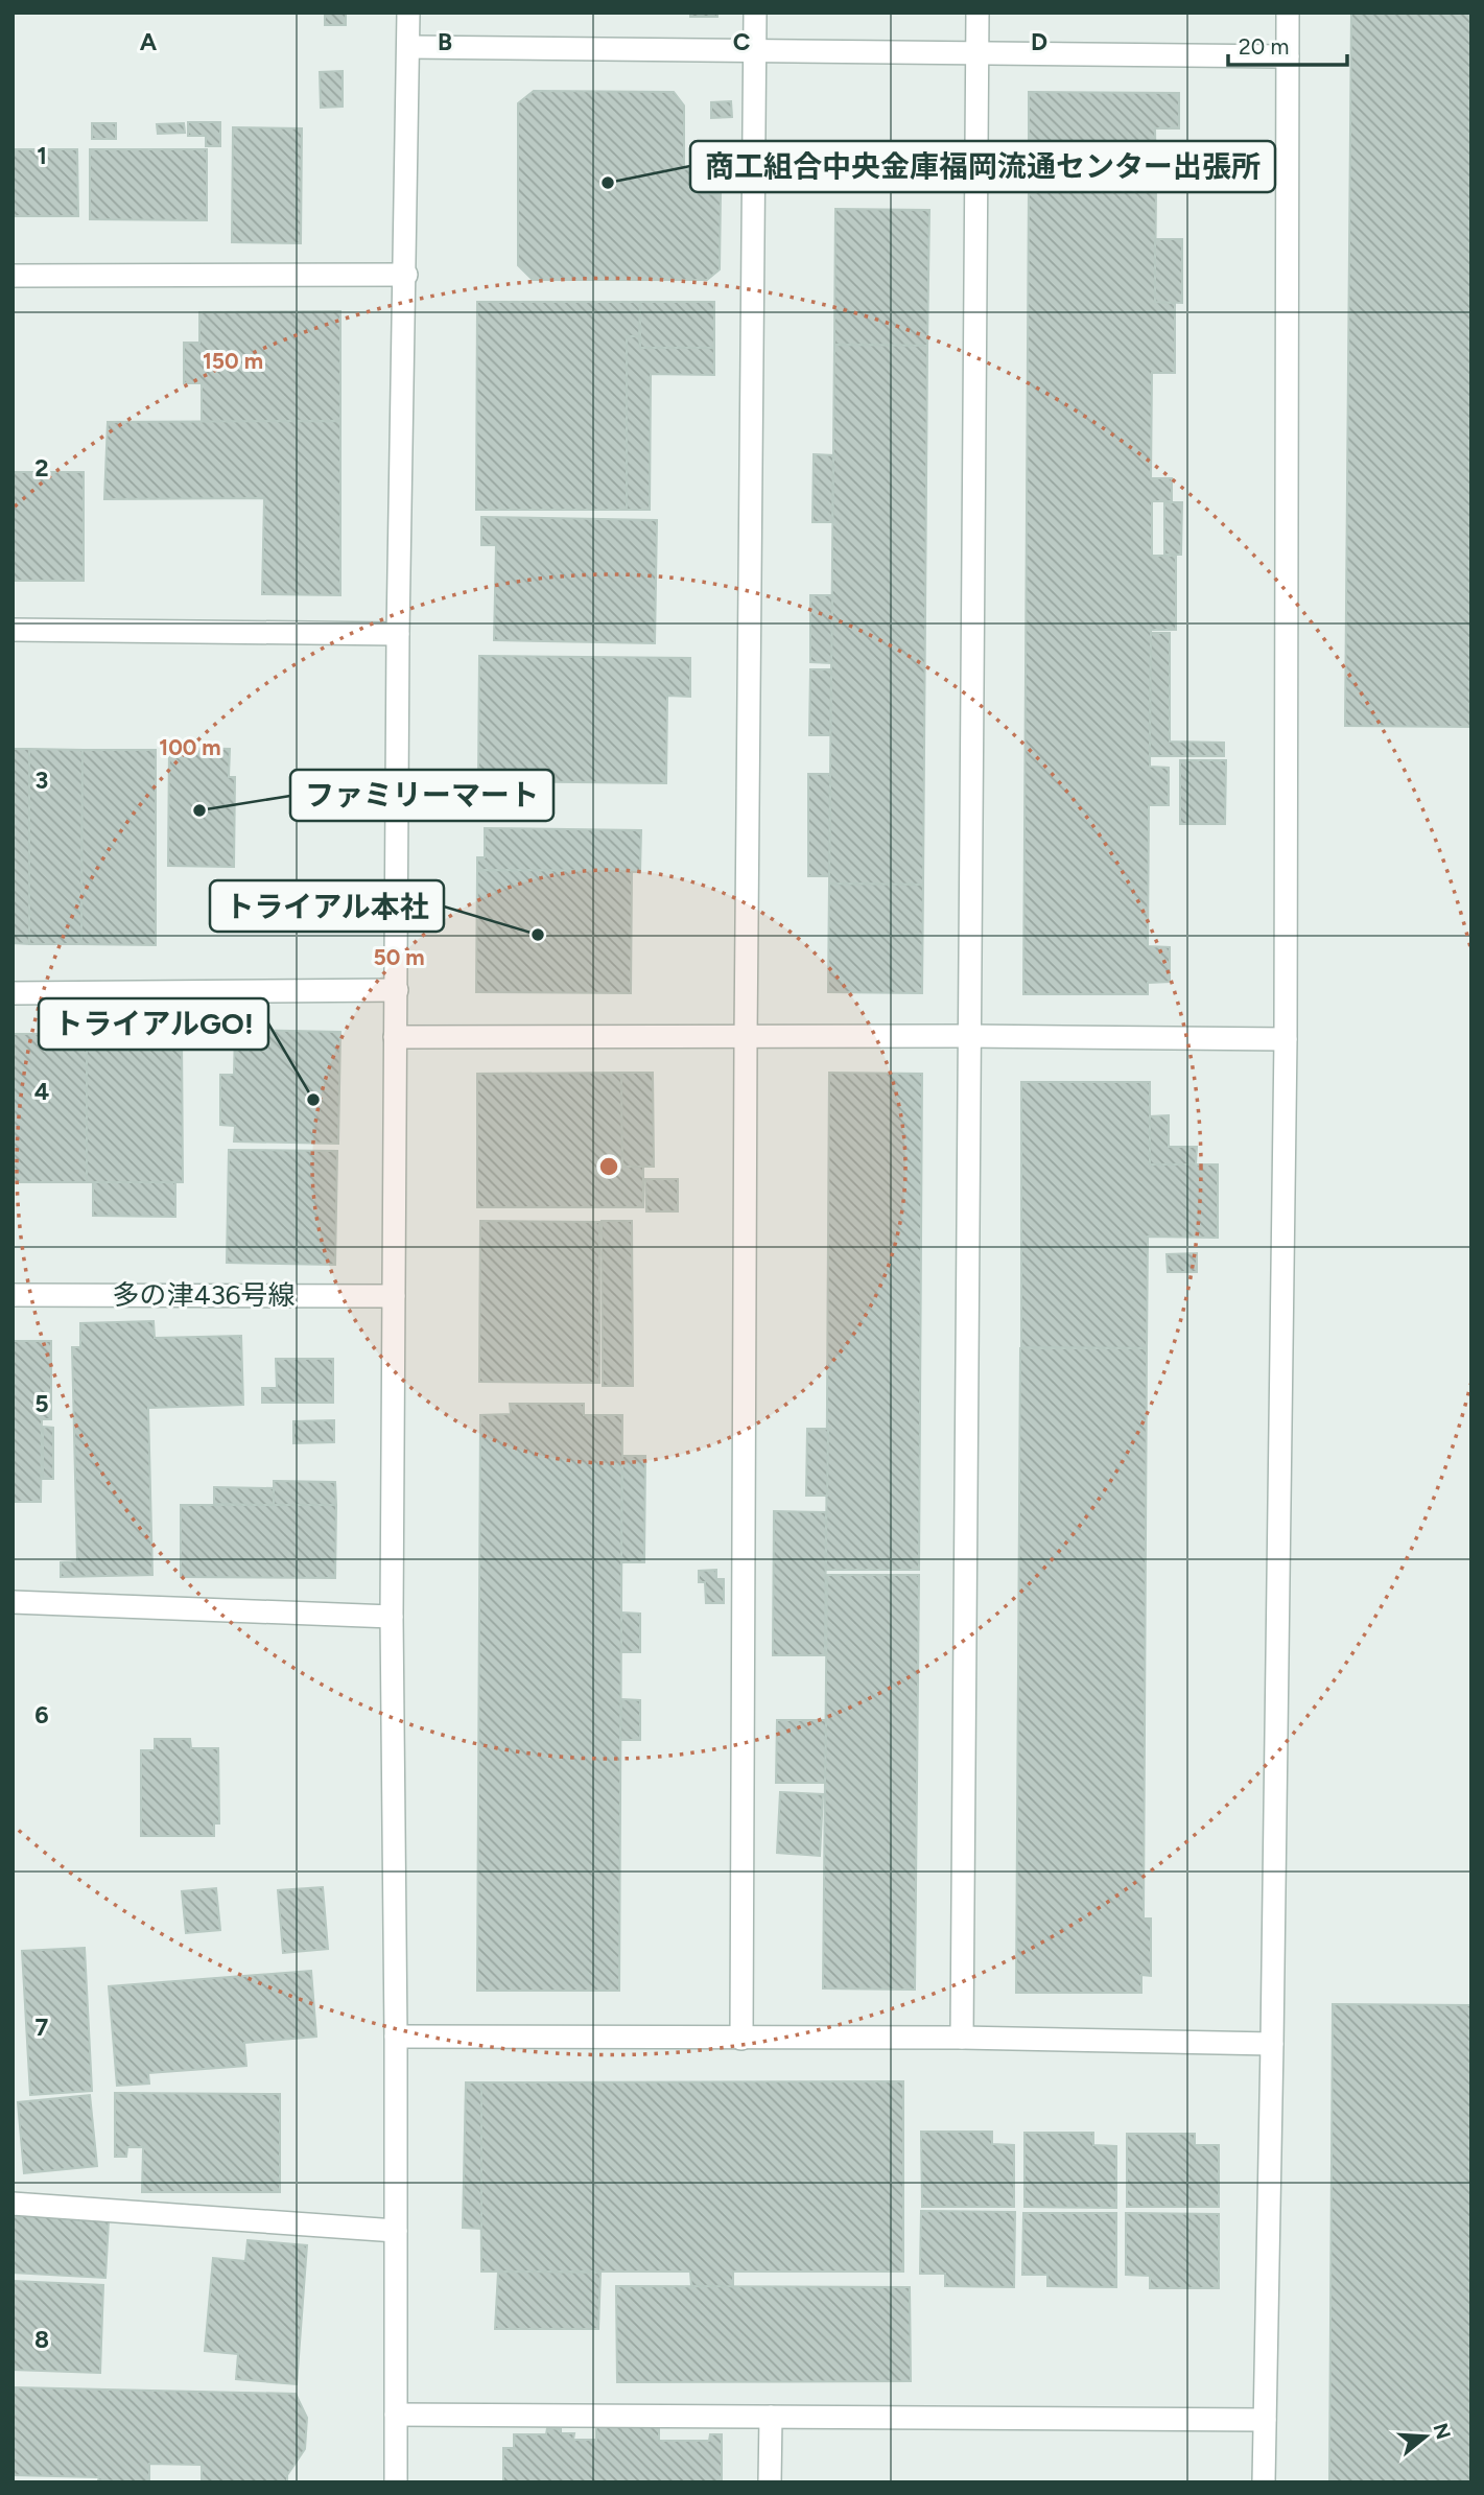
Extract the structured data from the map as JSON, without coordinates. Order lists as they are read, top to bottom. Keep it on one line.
{"streets":{"street":["多の津436号線"]},"places":["商工組合中央金庫福岡流通センター出張所","ファミリーマート","トライアル本社","トライアルGO!"],"scale_bar":"20 m","north":"right","grid":{"columns":["A","B","C","D"],"rows":["1","2","3","4","5","6","7","8"]},"rings":["150 m","100 m","50 m"]}
